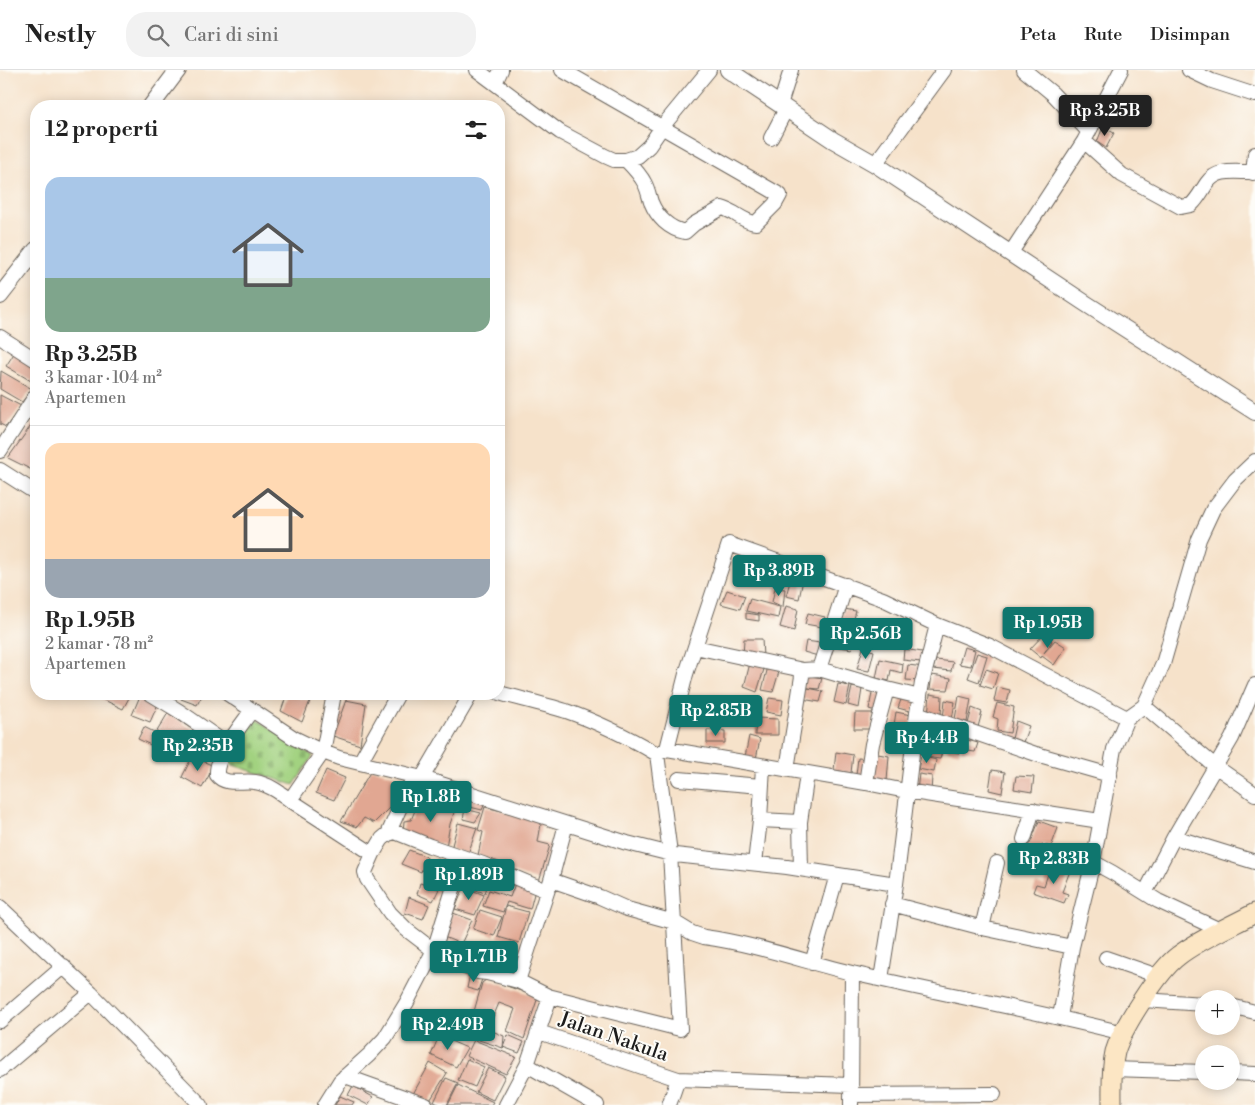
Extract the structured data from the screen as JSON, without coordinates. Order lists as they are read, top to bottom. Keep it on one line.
{"streets":{"street":["Jalan Nakula"]},"page":{"header":"Nestly","search":"Cari di sini","nav":["Peta","Rute","Disimpan"],"price":["Rp 3.25B","Rp 3.89B","Rp 1.95B","Rp 2.56B","Rp 2.85B","Rp 4.4B","Rp 2.35B","Rp 1.8B","Rp 2.83B","Rp 1.89B","Rp 1.71B","Rp 2.49B"],"heading":"12 properti","list":[{"name":"Rp 3.25B","note":"3 kamar · 104 m² · Apartemen"},{"name":"Rp 1.95B","note":"2 kamar · 78 m² · Apartemen"}],"map_buttons":["+","−"]}}
